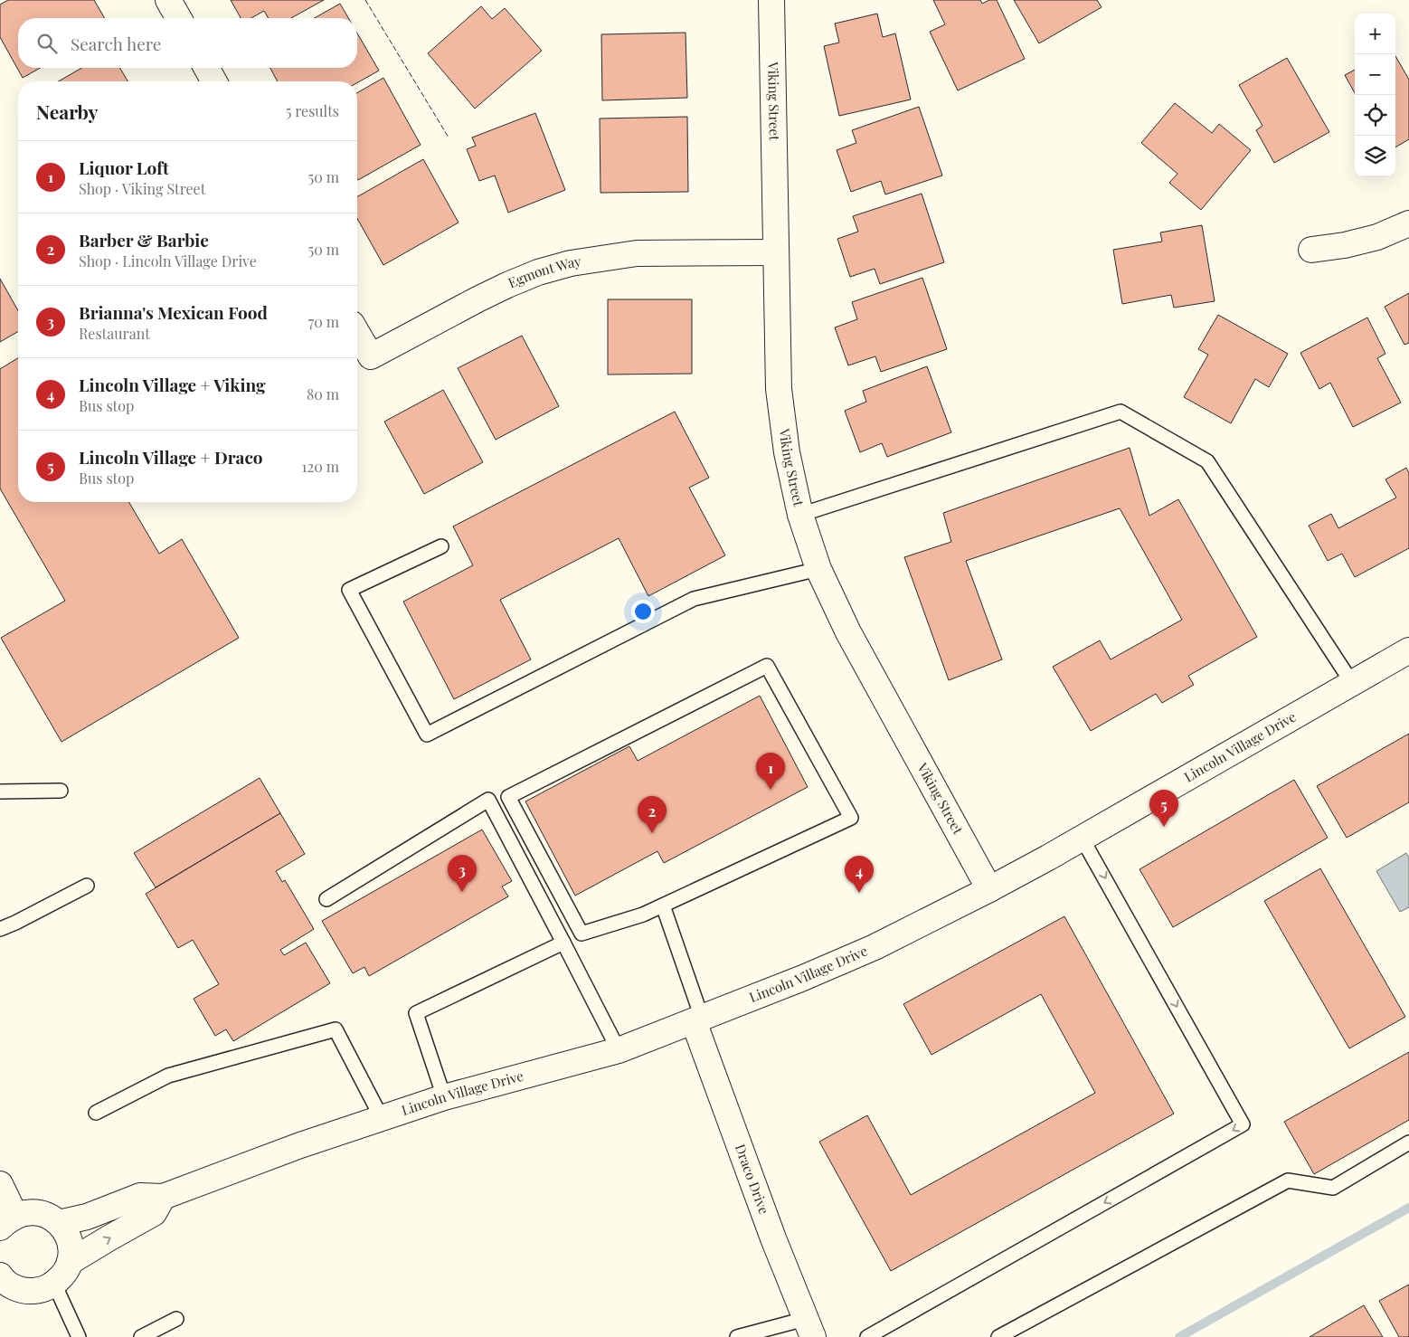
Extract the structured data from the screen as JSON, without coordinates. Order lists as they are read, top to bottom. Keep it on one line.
{"streets":{"street":["Viking Street","Egmont Way","Lincoln Village Drive","Draco Drive"]},"crossings":[["Viking Street","Egmont Way"],["Viking Street","Lincoln Village Drive"],["Lincoln Village Drive","Draco Drive"]],"page":{"map_buttons":["+","−"],"search":"Search here","heading":["Nearby","5 results"],"list":[{"mark":"1","name":"Liquor Loft","note":"Shop · Viking Street","value":"50 m"},{"mark":"2","name":"Barber & Barbie","note":"Shop · Lincoln Village Drive","value":"50 m"},{"mark":"3","name":"Brianna's Mexican Food","note":"Restaurant","value":"70 m"},{"mark":"4","name":"Lincoln Village + Viking","note":"Bus stop","value":"80 m"},{"mark":"5","name":"Lincoln Village + Draco","note":"Bus stop","value":"120 m"}],"pins":["1","5","2","3","4"]}}
